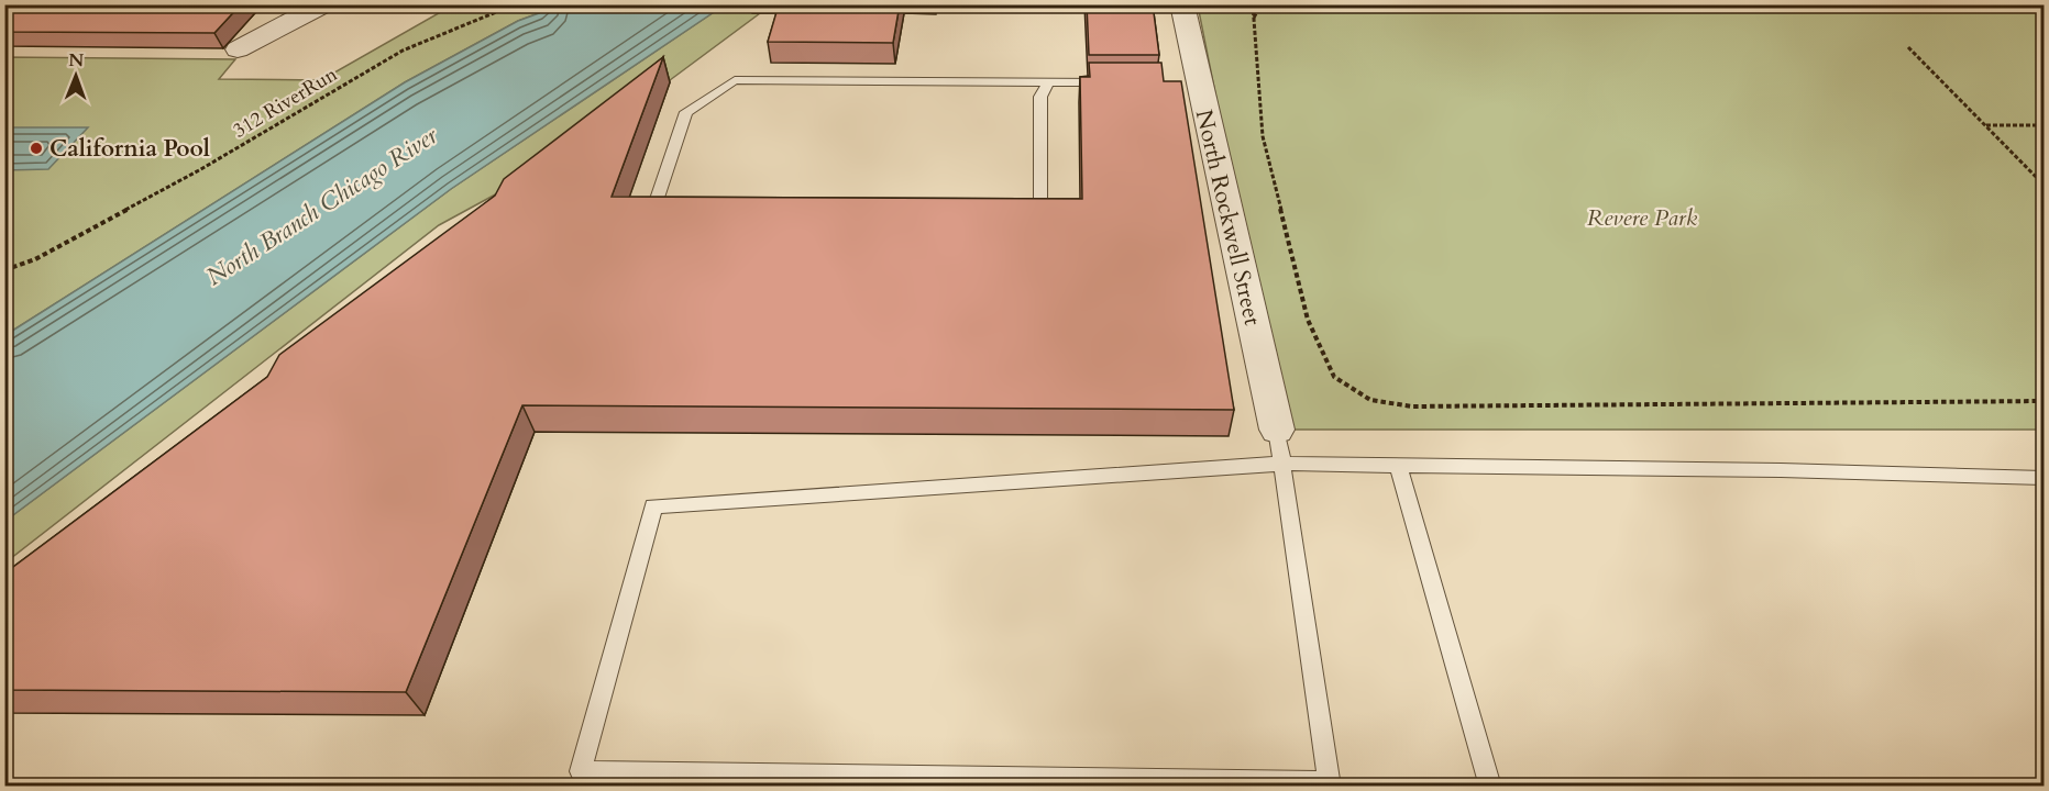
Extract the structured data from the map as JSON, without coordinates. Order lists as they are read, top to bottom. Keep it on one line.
{"streets":{"street":["North Rockwell Street"],"path":["312 RiverRun"]},"water":["North Branch Chicago River"],"parks":["Revere Park"],"places":["California Pool"],"north":"top"}
